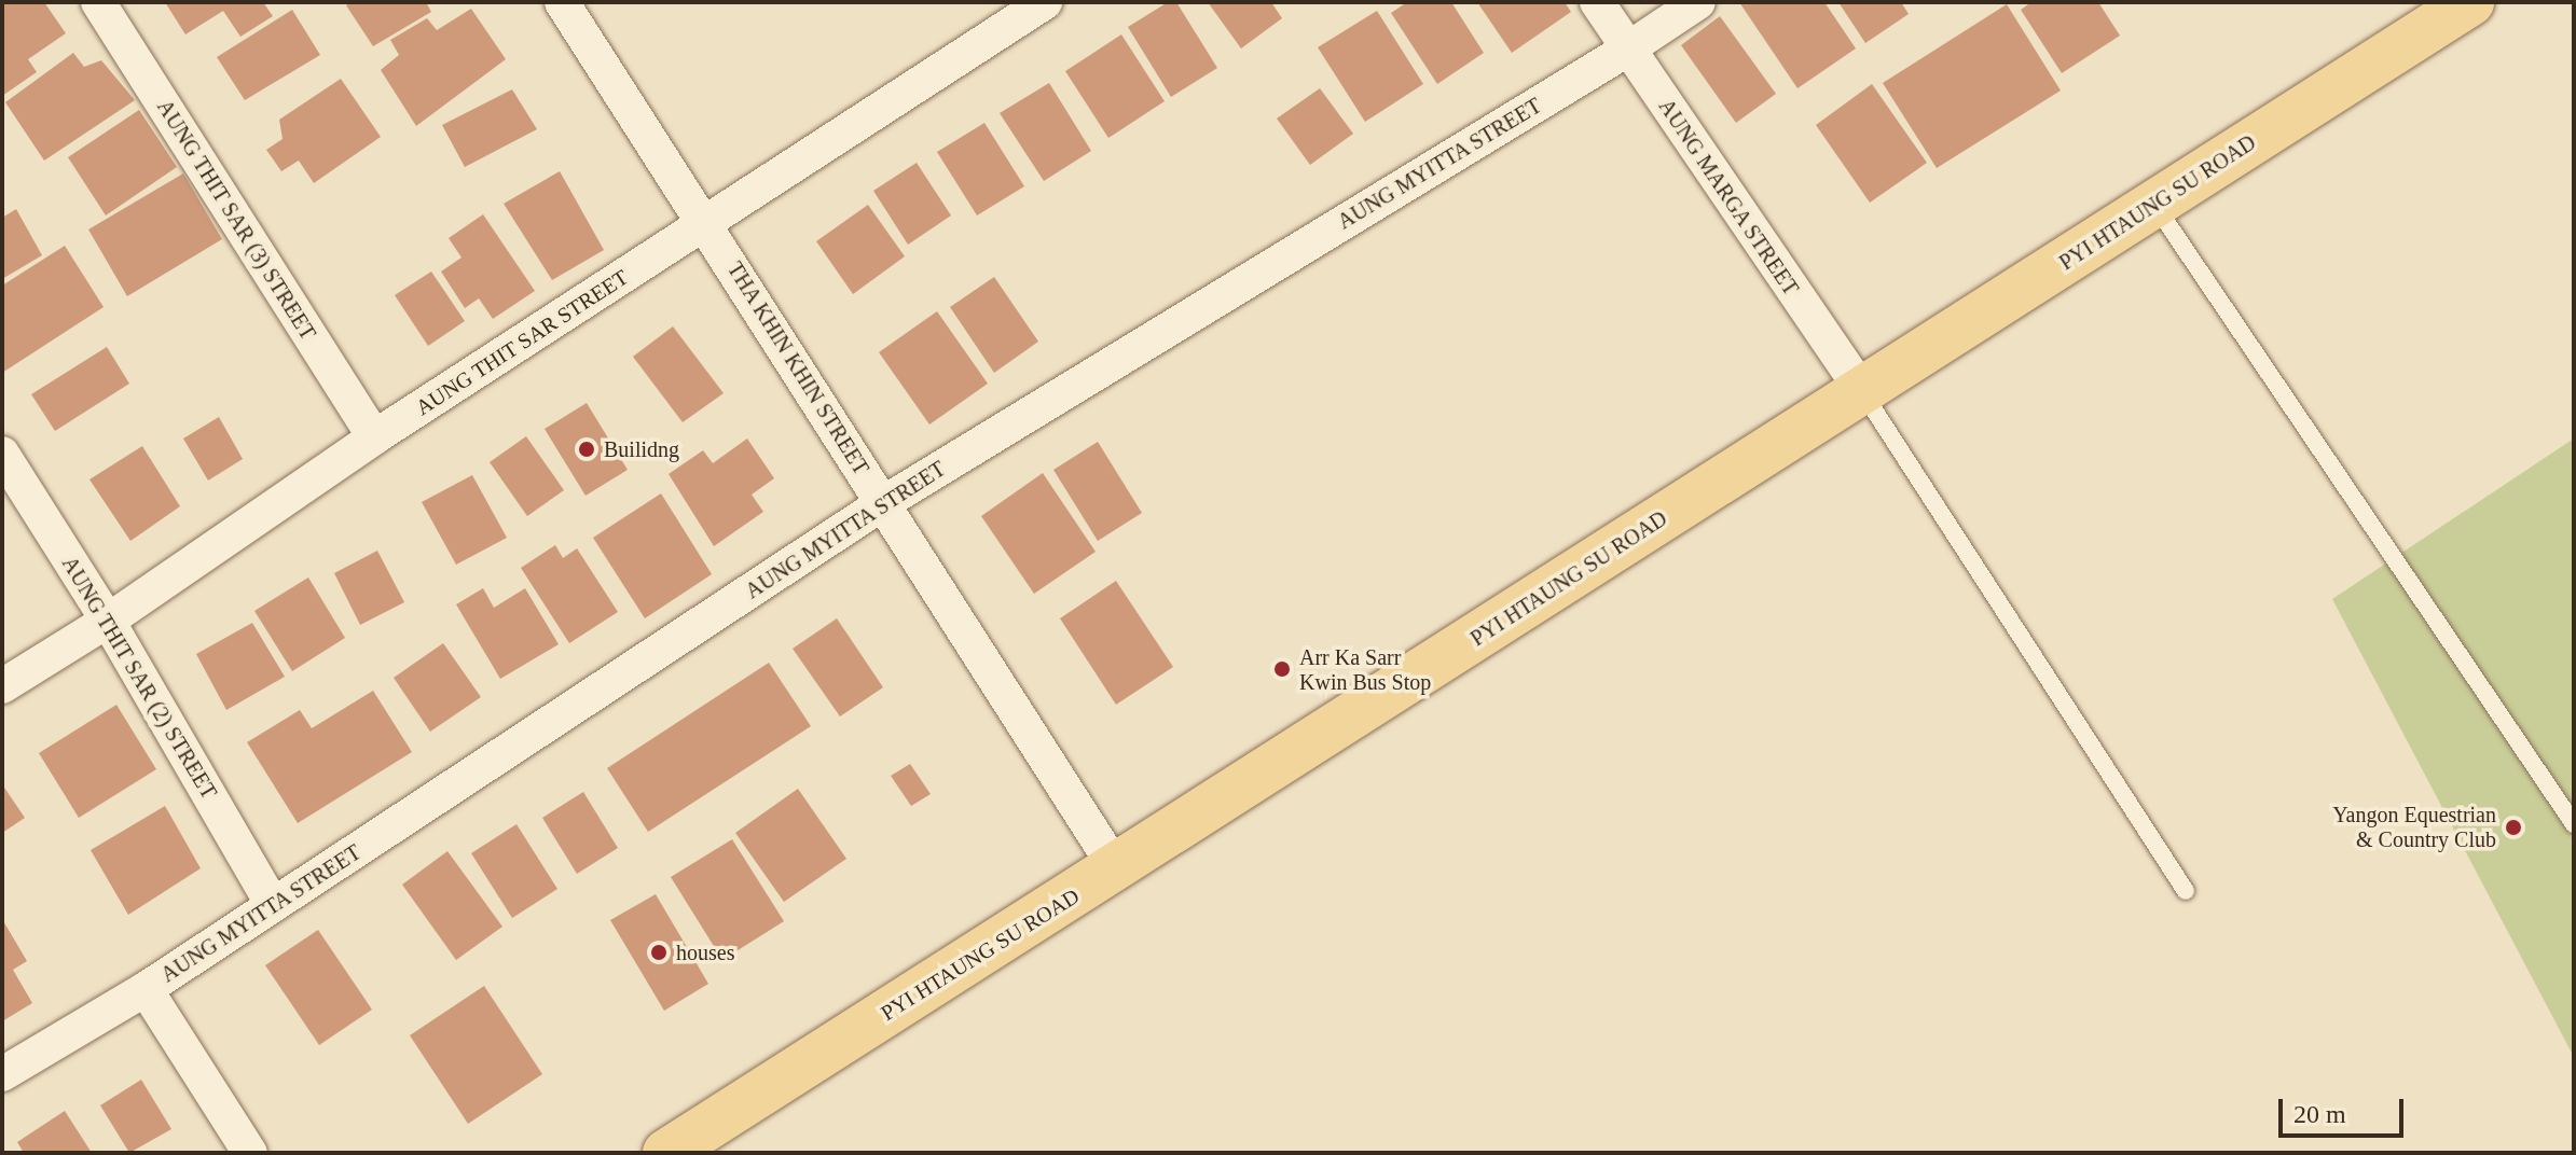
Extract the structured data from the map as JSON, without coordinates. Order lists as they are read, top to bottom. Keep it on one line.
{"streets":{"main road":["PYI HTAUNG SU ROAD"],"street":["AUNG MYITTA STREET","AUNG MARGA STREET","AUNG THIT SAR (3) STREET","AUNG THIT SAR STREET","THA KHIN KHIN STREET","AUNG THIT SAR (2) STREET"]},"crossings":[["AUNG MYITTA STREET","AUNG MARGA STREET"],["AUNG MYITTA STREET","THA KHIN KHIN STREET"],["AUNG MYITTA STREET","AUNG THIT SAR (2) STREET"],["AUNG MARGA STREET","PYI HTAUNG SU ROAD"],["PYI HTAUNG SU ROAD","THA KHIN KHIN STREET"],["AUNG THIT SAR (3) STREET","AUNG THIT SAR STREET"],["AUNG THIT SAR STREET","THA KHIN KHIN STREET"],["AUNG THIT SAR STREET","AUNG THIT SAR (2) STREET"]],"places":["Builidng","Arr Ka Sarr Kwin Bus Stop","Yangon Equestrian & Country Club","houses"],"scale_bar":"20 m"}
